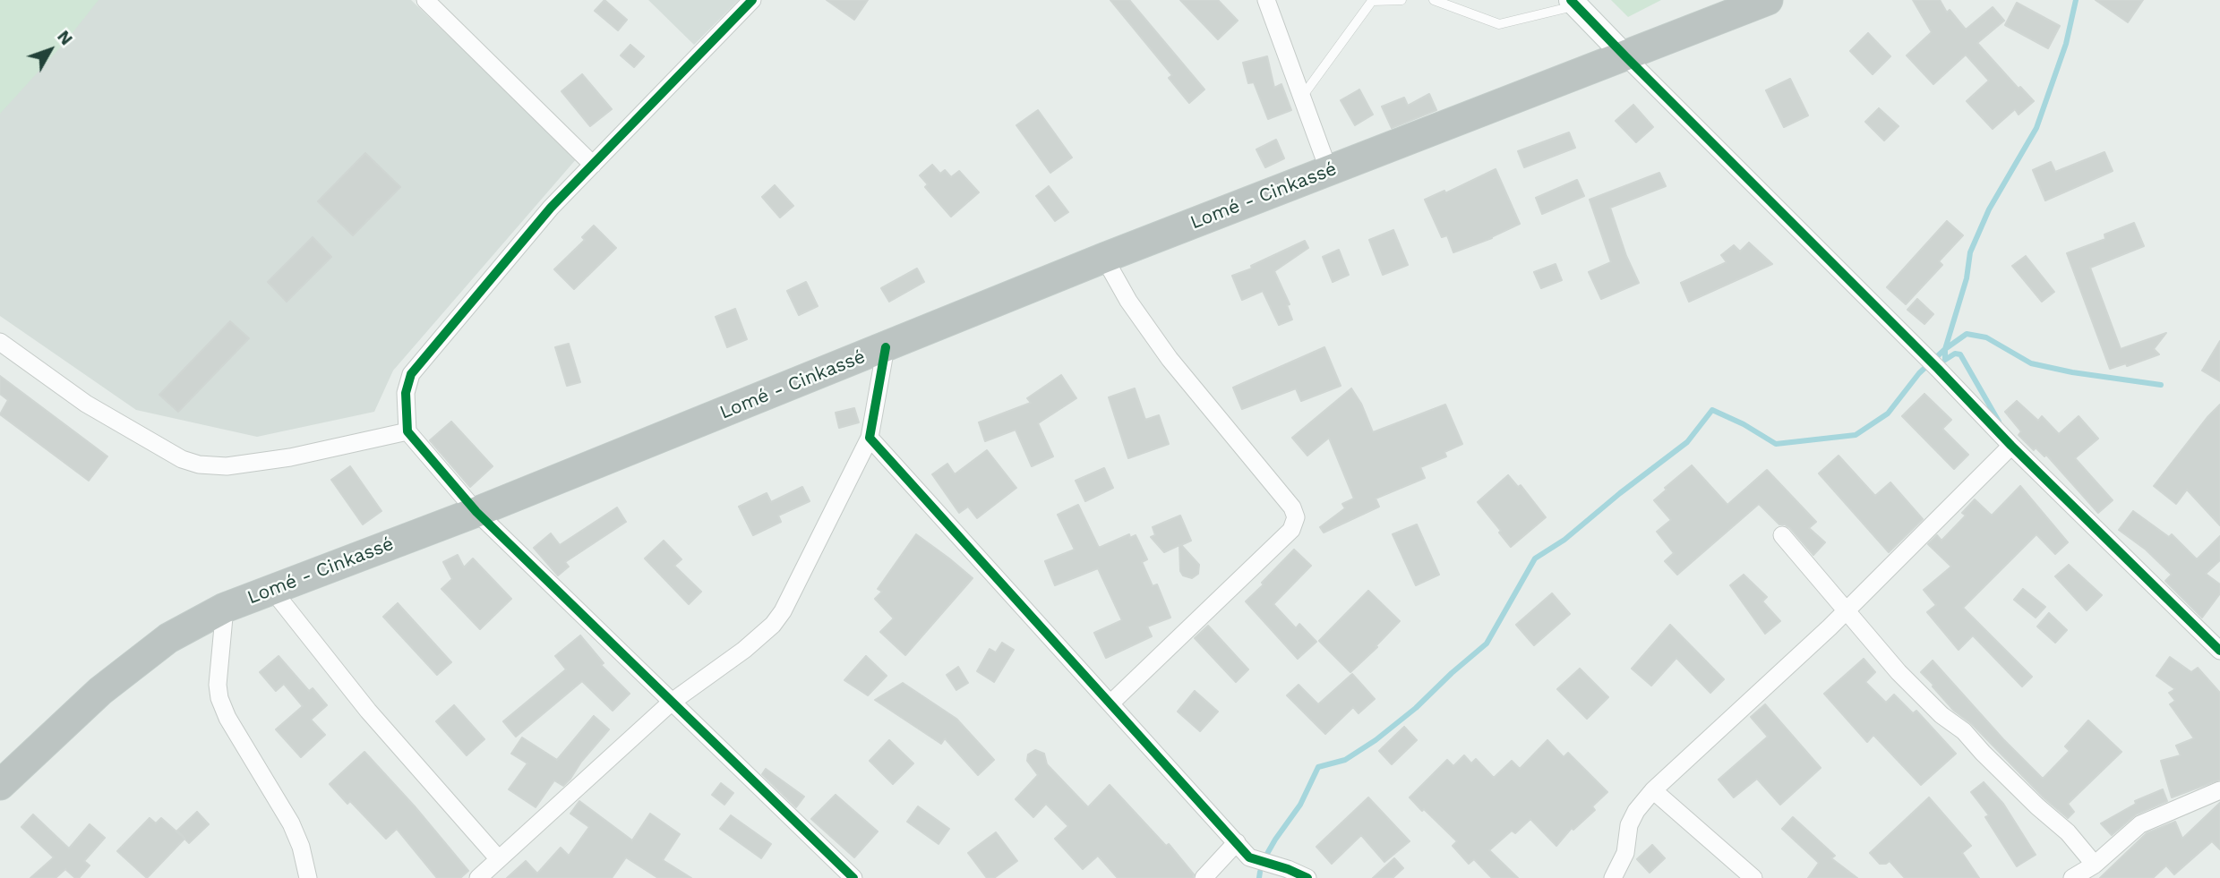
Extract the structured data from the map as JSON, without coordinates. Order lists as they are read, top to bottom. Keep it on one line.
{"streets":{"highway":["Lomé - Cinkassé"]},"north":"top right"}
